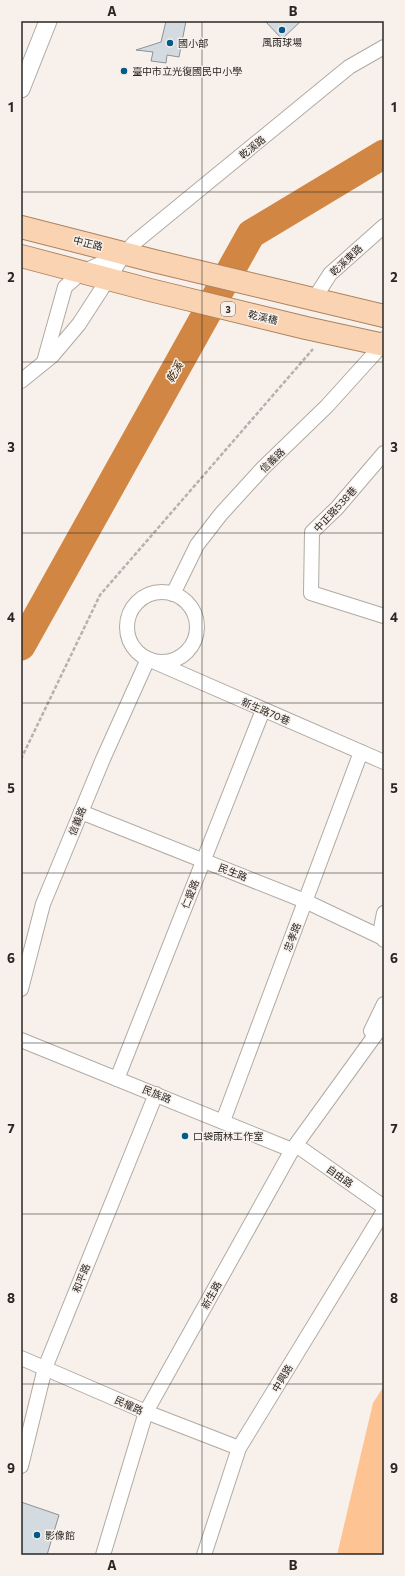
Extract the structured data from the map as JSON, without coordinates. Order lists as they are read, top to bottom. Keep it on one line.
{"streets":{"main road":["中正路","3","乾溪橋"],"street":["乾溪路","乾溪東路","信義路","中正路538巷","新生路70巷","民生路","仁愛路","忠孝路","民族路","自由路","和平路","新生路","中興路","民權路"]},"crossings":[["乾溪路","中正路"],["乾溪路","3"],["乾溪路","乾溪橋"],["中正路","乾溪東路"],["3","乾溪橋"],["3","信義路"],["信義路","新生路70巷"],["信義路","民生路"],["新生路70巷","仁愛路"],["新生路70巷","忠孝路"],["民生路","仁愛路"],["民生路","忠孝路"],["仁愛路","民族路"],["忠孝路","民族路"],["民族路","自由路"],["民族路","和平路"],["民族路","新生路"],["自由路","新生路"],["和平路","民權路"],["新生路","民權路"],["中興路","民權路"]],"water":["乾溪"],"places":["風雨球場","國小部","臺中市立光復國民中小學","口袋雨林工作室","影像館"],"grid":{"columns":["A","B"],"rows":["1","2","3","4","5","6","7","8","9"]}}
